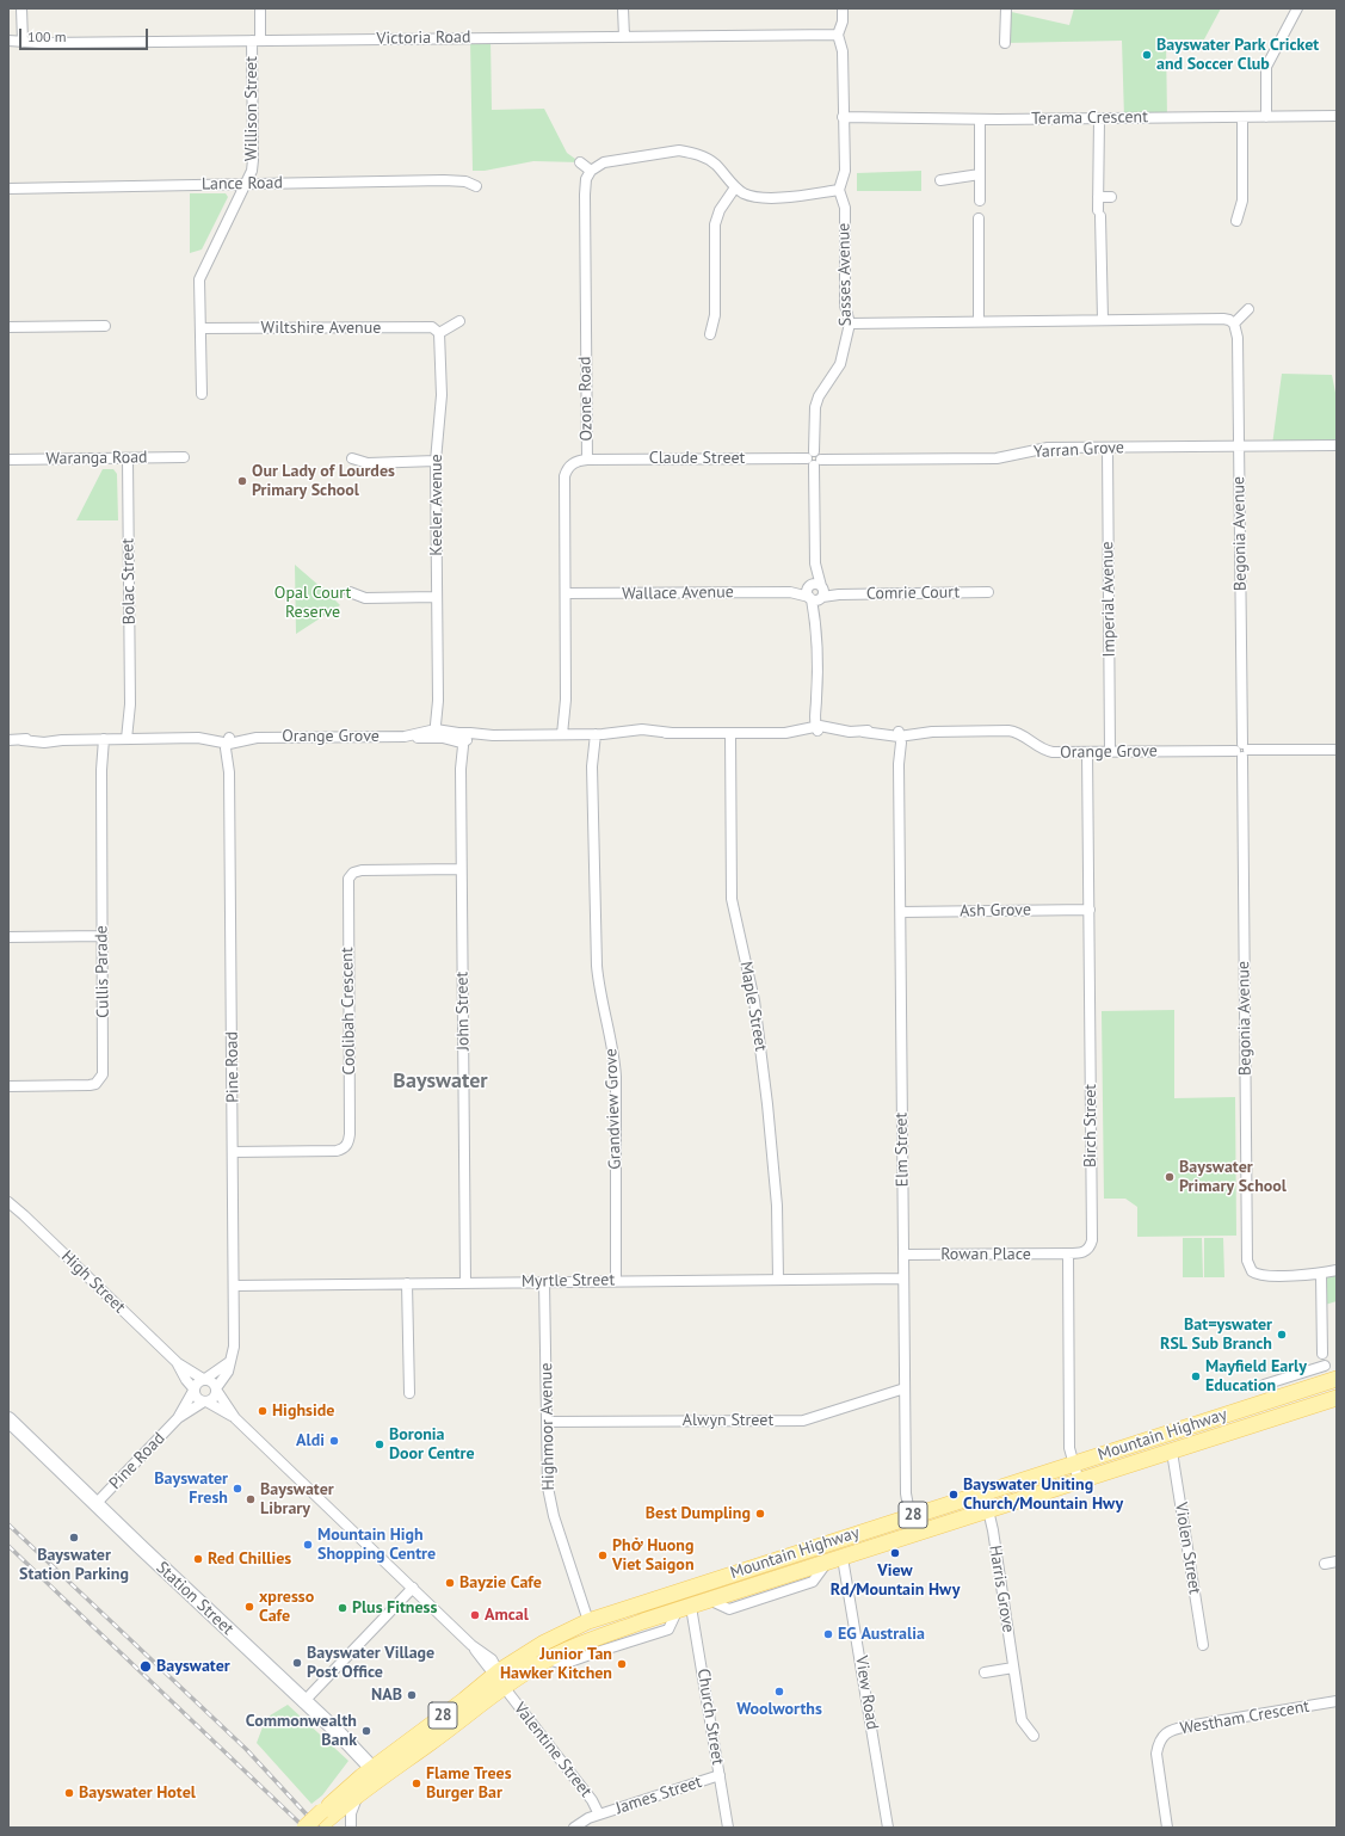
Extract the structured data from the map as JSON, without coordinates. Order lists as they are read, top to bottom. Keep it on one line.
{"streets":{"main road":["Mountain Highway","28","Station Street"],"street":["Victoria Road","Willison Street","Terama Crescent","Lance Road","Sasses Avenue","Wiltshire Avenue","Ozone Road","Yarran Grove","Waranga Road","Claude Street","Keeler Avenue","Begonia Avenue","Bolac Street","Wallace Avenue","Comrie Court","Imperial Avenue","Orange Grove","Ash Grove","Cullis Parade","Maple Street","Coolibah Crescent","John Street","Pine Road","Grandview Grove","Birch Street","Elm Street","Rowan Place","Myrtle Street","High Street","Alwyn Street","Highmoor Avenue","Violen Street","Harris Grove","View Road","Church Street","Westham Crescent","Valentine Street","James Street"]},"crossings":[["Victoria Road","Willison Street"],["Victoria Road","Sasses Avenue"],["Willison Street","Lance Road"],["Willison Street","Wiltshire Avenue"],["Terama Crescent","Sasses Avenue"],["Sasses Avenue","Claude Street"],["Wiltshire Avenue","Keeler Avenue"],["Ozone Road","Claude Street"],["Ozone Road","Wallace Avenue"],["Ozone Road","Orange Grove"],["Yarran Grove","Begonia Avenue"],["Yarran Grove","Imperial Avenue"],["Waranga Road","Bolac Street"],["Keeler Avenue","Orange Grove"],["Begonia Avenue","Orange Grove"],["Bolac Street","Orange Grove"],["Wallace Avenue","Comrie Court"],["Imperial Avenue","Orange Grove"],["Orange Grove","Cullis Parade"],["Orange Grove","Maple Street"],["Orange Grove","John Street"],["Orange Grove","Pine Road"],["Orange Grove","Grandview Grove"],["Orange Grove","Birch Street"],["Orange Grove","Elm Street"],["Ash Grove","Birch Street"],["Ash Grove","Elm Street"],["Maple Street","Myrtle Street"],["Coolibah Crescent","John Street"],["Coolibah Crescent","Pine Road"],["John Street","Myrtle Street"],["Pine Road","Myrtle Street"],["Pine Road","High Street"],["Pine Road","Station Street"],["Grandview Grove","Myrtle Street"],["Birch Street","Rowan Place"],["Elm Street","Rowan Place"],["Elm Street","Myrtle Street"],["Elm Street","Alwyn Street"],["Elm Street","Mountain Highway"],["Myrtle Street","Highmoor Avenue"],["Alwyn Street","Highmoor Avenue"],["Highmoor Avenue","Mountain Highway"],["Mountain Highway","Violen Street"],["Mountain Highway","Harris Grove"],["Mountain Highway","Station Street"],["Mountain Highway","View Road"],["Mountain Highway","Church Street"],["Mountain Highway","Valentine Street"],["Church Street","James Street"],["Valentine Street","James Street"]],"districts":["Bayswater"],"parks":["Opal Court Reserve"],"places":["Bayswater Park Cricket and Soccer Club","Our Lady of Lourdes Primary School","Bayswater Primary School","Bat=yswater RSL Sub Branch","Mayfield Early Education","Highside","Aldi","Boronia Door Centre","Bayswater Fresh","Bayswater Uniting Church/Mountain Hwy","Bayswater Library","Best Dumpling","Bayswater Station Parking","Mountain High Shopping Centre","View Rd/Mountain Hwy","Phở Huong Viet Saigon","Red Chillies","Bayzie Cafe","xpresso Cafe","Plus Fitness","Amcal","EG Australia","Bayswater Village Post Office","Junior Tan Hawker Kitchen","Bayswater","Woolworths","NAB","Commonwealth Bank","Flame Trees Burger Bar","Bayswater Hotel"],"scale_bar":"100 m"}
